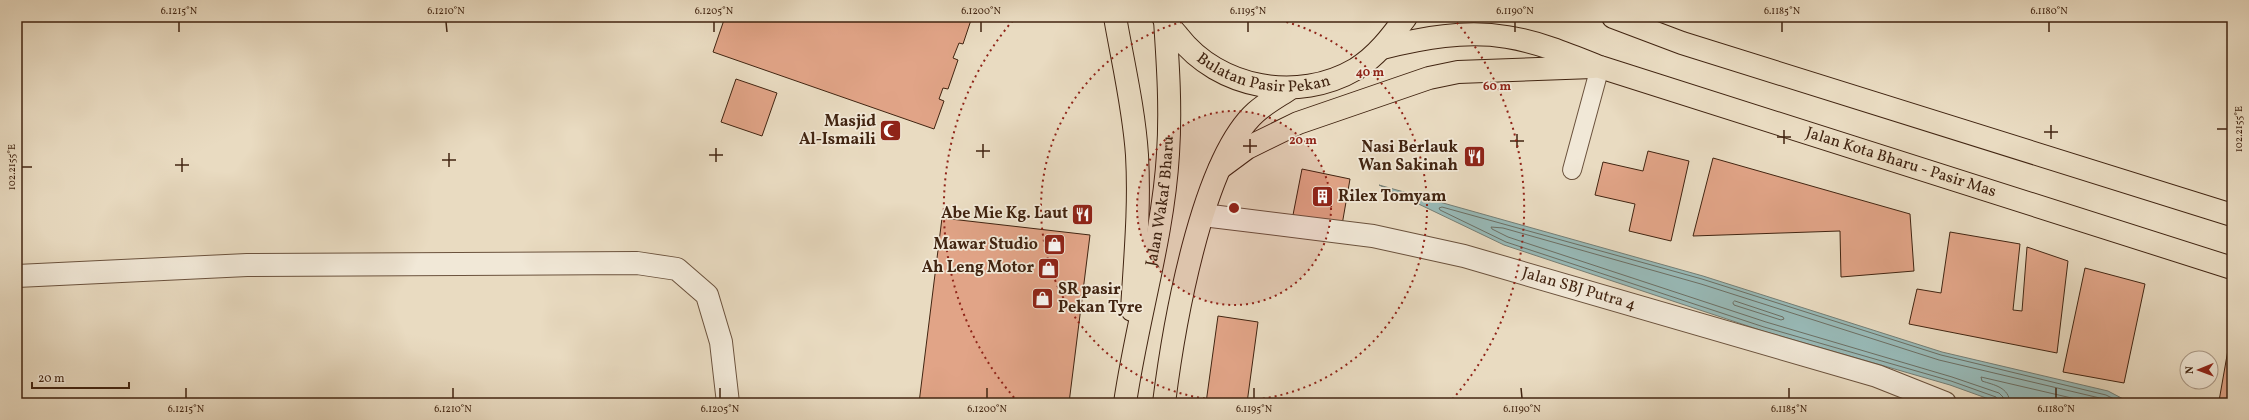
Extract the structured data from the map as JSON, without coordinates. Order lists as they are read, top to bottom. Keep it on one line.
{"streets":{"main road":["Bulatan Pasir Pekan","Jalan Kota Bharu - Pasir Mas","Jalan Wakaf Bharu"],"street":["Jalan SBJ Putra 4"]},"crossings":[["Bulatan Pasir Pekan","Jalan Kota Bharu - Pasir Mas"],["Bulatan Pasir Pekan","Jalan Wakaf Bharu"]],"places":{"mosque":["Masjid Al-Ismaili"],"restaurant":["Nasi Berlauk Wan Sakinah","Abe Mie Kg. Laut"],"building":["Rilex Tomyam"],"shop":["Mawar Studio","Ah Leng Motor","SR pasir Pekan Tyre"]},"scale_bar":"20 m","north":"left","coordinates":["6.1215°N","6.1210°N","6.1205°N","6.1200°N","6.1195°N","6.1190°N","6.1185°N","6.1180°N","102.2155°E"],"rings":["40 m","60 m","20 m"]}
